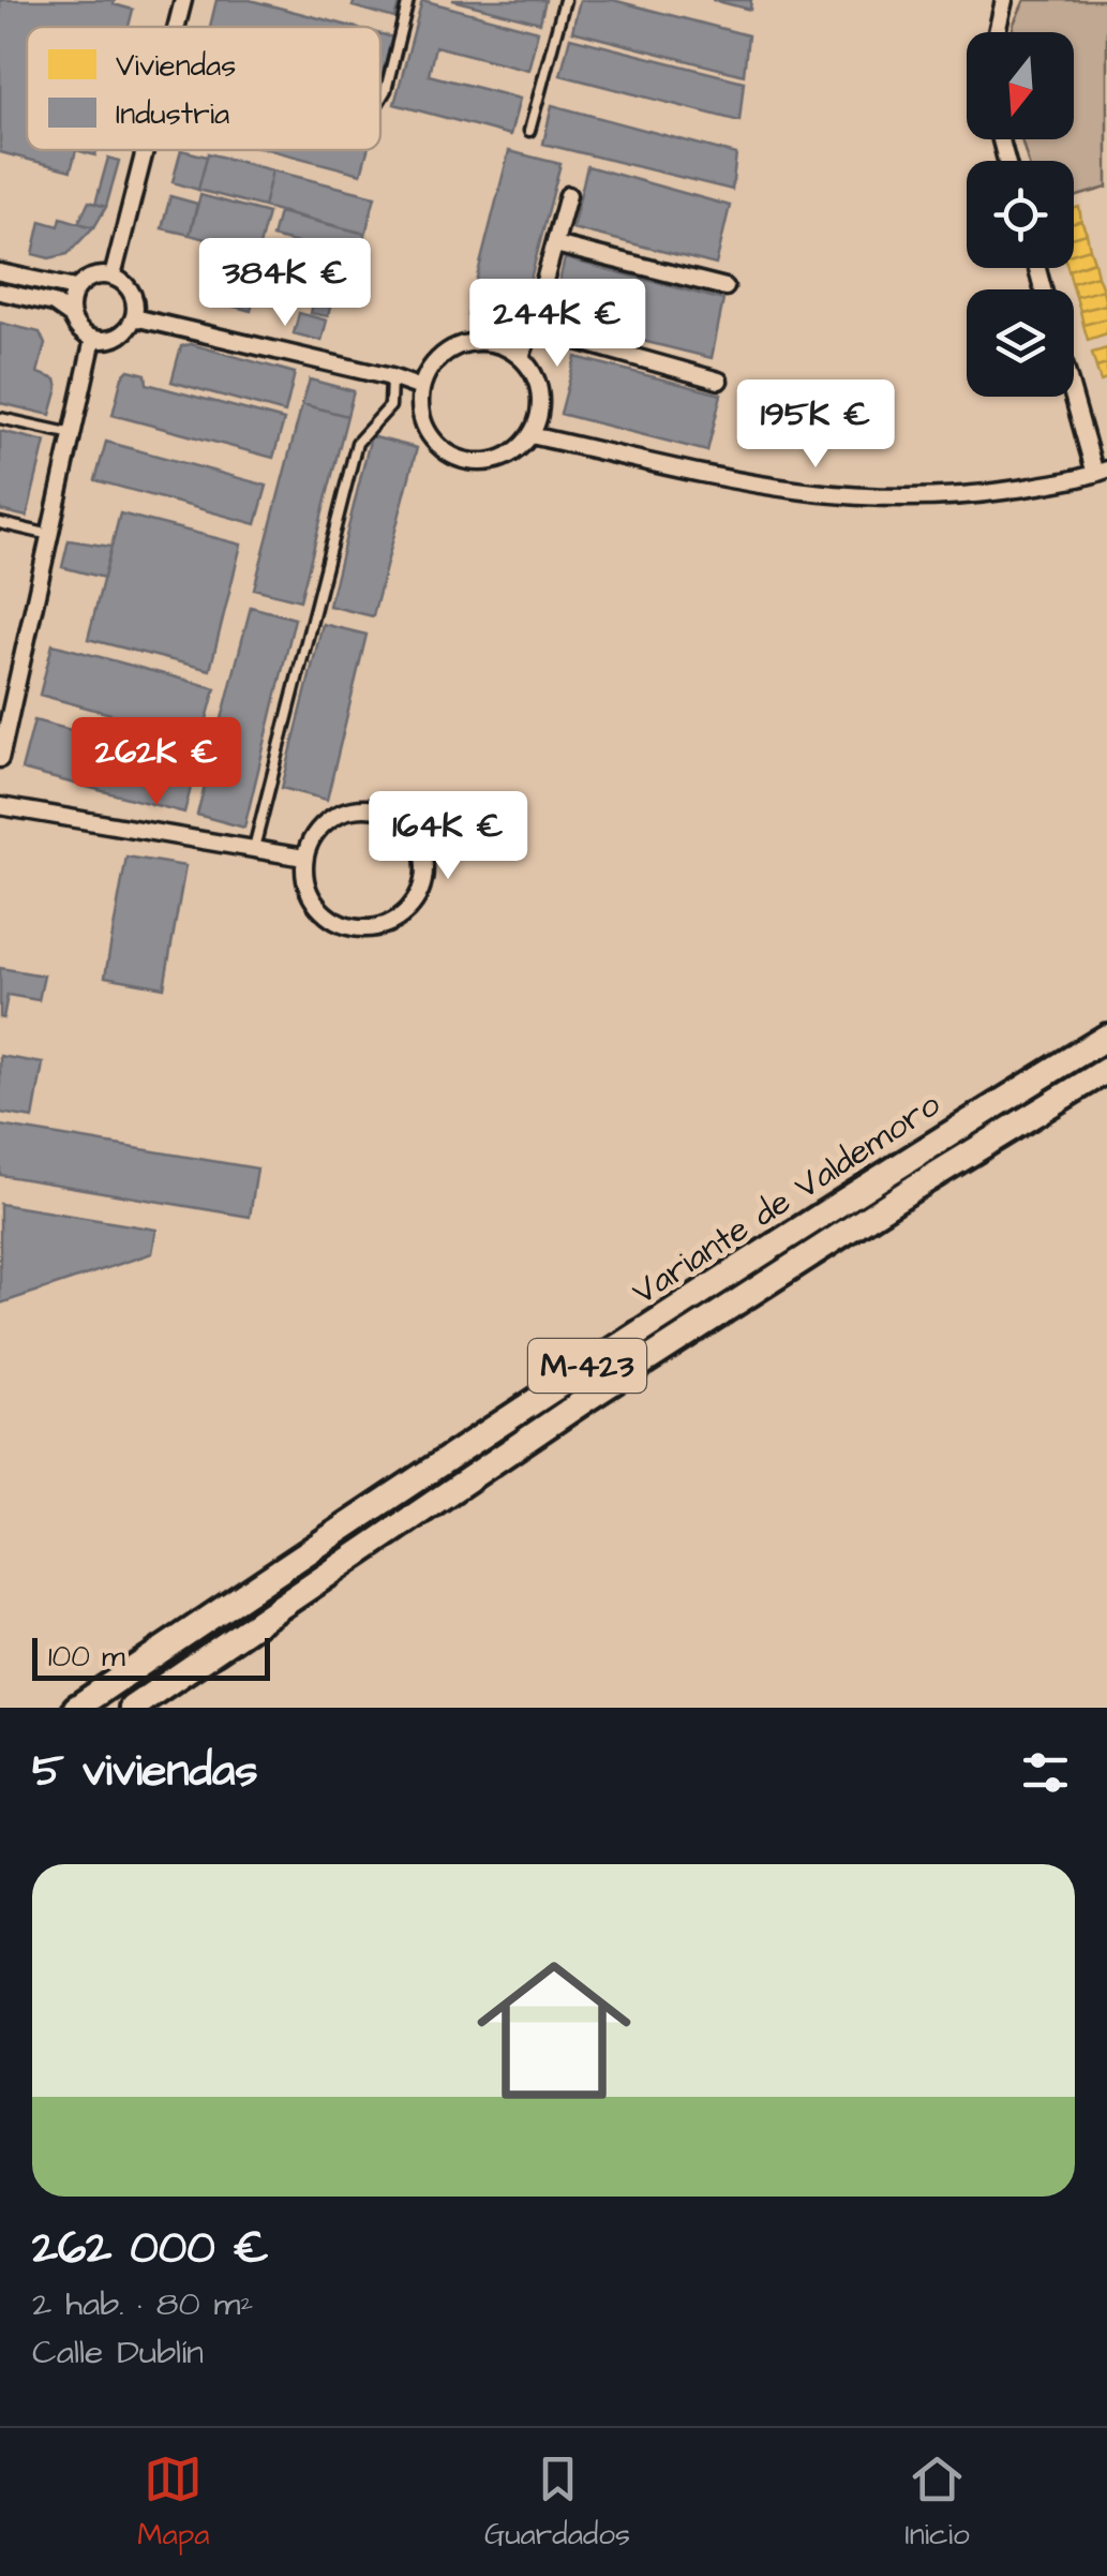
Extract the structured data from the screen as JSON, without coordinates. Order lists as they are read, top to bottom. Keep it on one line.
{"streets":{"main road":["Variante de Valdemoro","M-423"]},"legend":["Viviendas","Industria"],"scale_bar":"100 m","north":"bottom","page":{"price":["384K €","244K €","195K €","262K €","164K €"],"scale":"100 m","heading":"5 viviendas","list":[{"name":"262 000 €","note":"2 hab. · 80 m² · Calle Dublín"}],"tabs":["Mapa","Guardados","Inicio"]}}
